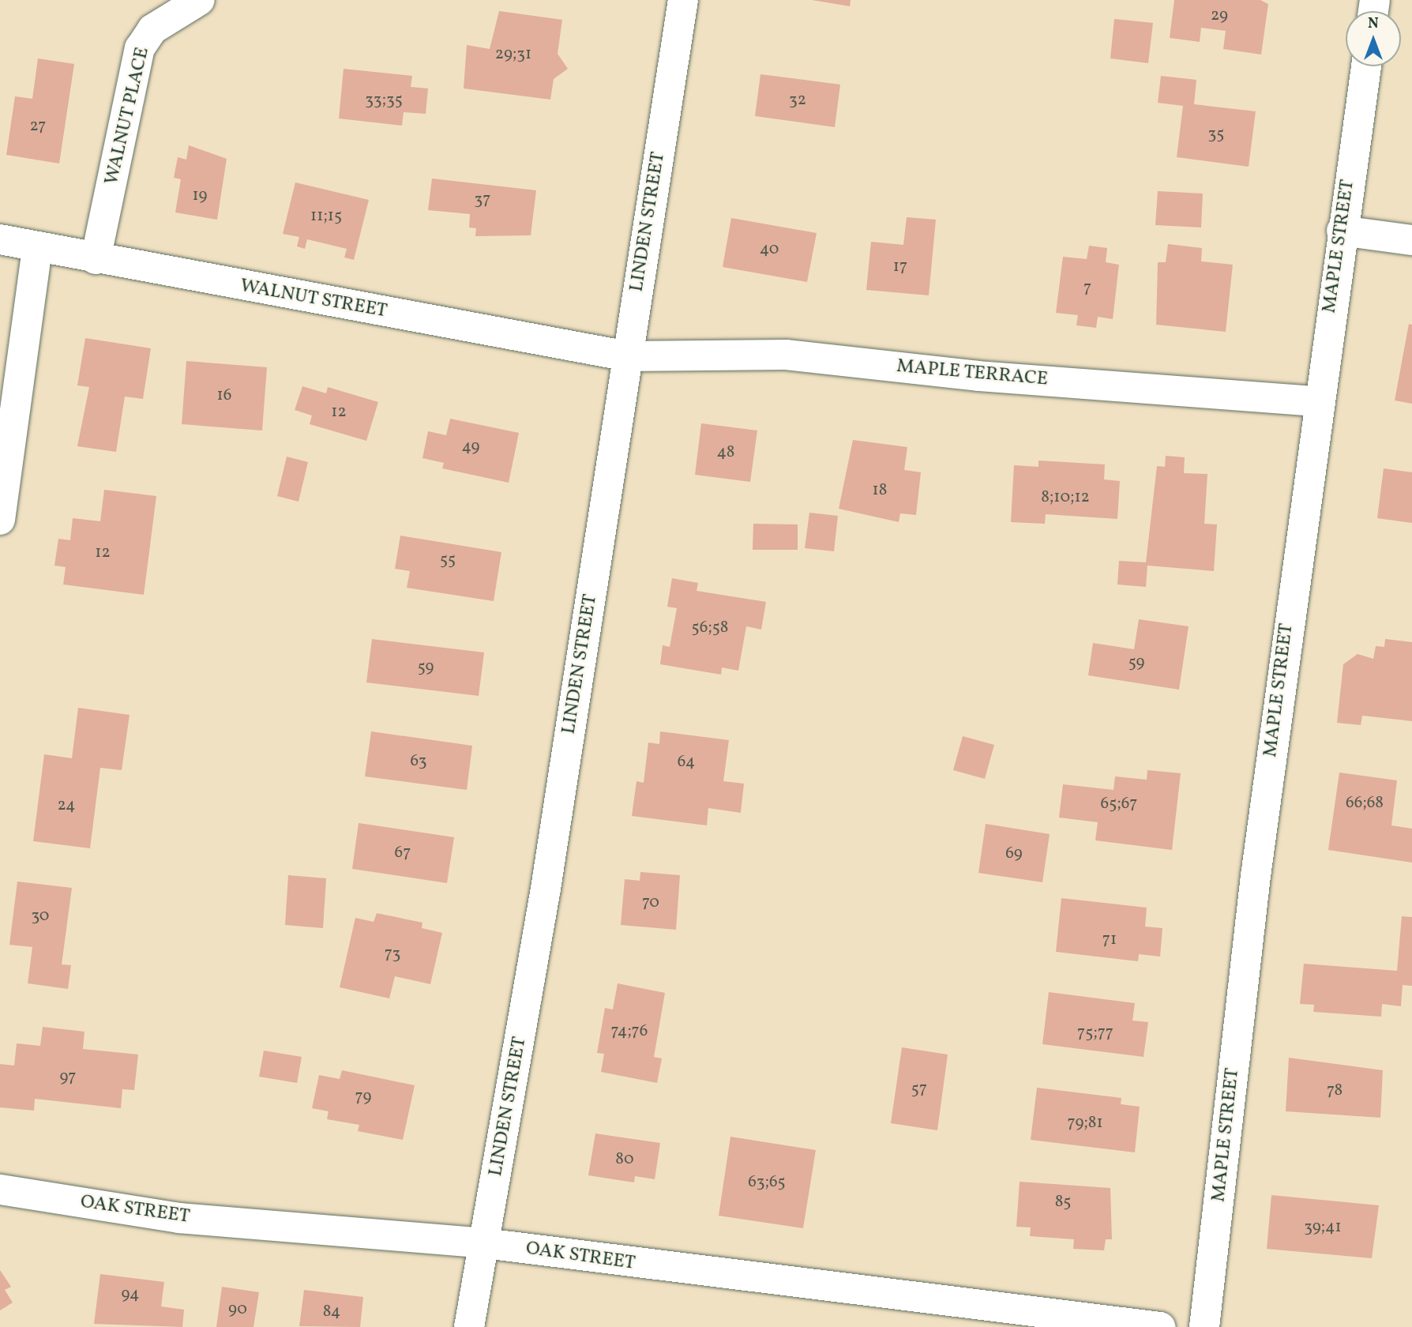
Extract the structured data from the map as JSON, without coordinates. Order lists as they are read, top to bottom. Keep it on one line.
{"streets":{"street":["WALNUT PLACE","LINDEN STREET","MAPLE STREET","WALNUT STREET","MAPLE TERRACE","OAK STREET"]},"crossings":[["WALNUT PLACE","WALNUT STREET"],["LINDEN STREET","WALNUT STREET"],["LINDEN STREET","MAPLE TERRACE"],["LINDEN STREET","OAK STREET"],["MAPLE STREET","MAPLE TERRACE"],["WALNUT STREET","MAPLE TERRACE"]],"house_numbers":["29","29;31","33;35","32","27","35","19","37","11;15","40","17","7","16","12","49","48","18","8;10;12","12","55","56;58","59","59","63","64","66;68","65;67","24","67","69","70","30","71","73","74;76","75;77","97","57","78","79","79;81","80","63;65","85","39;41","94","90","84"],"north":"top"}
